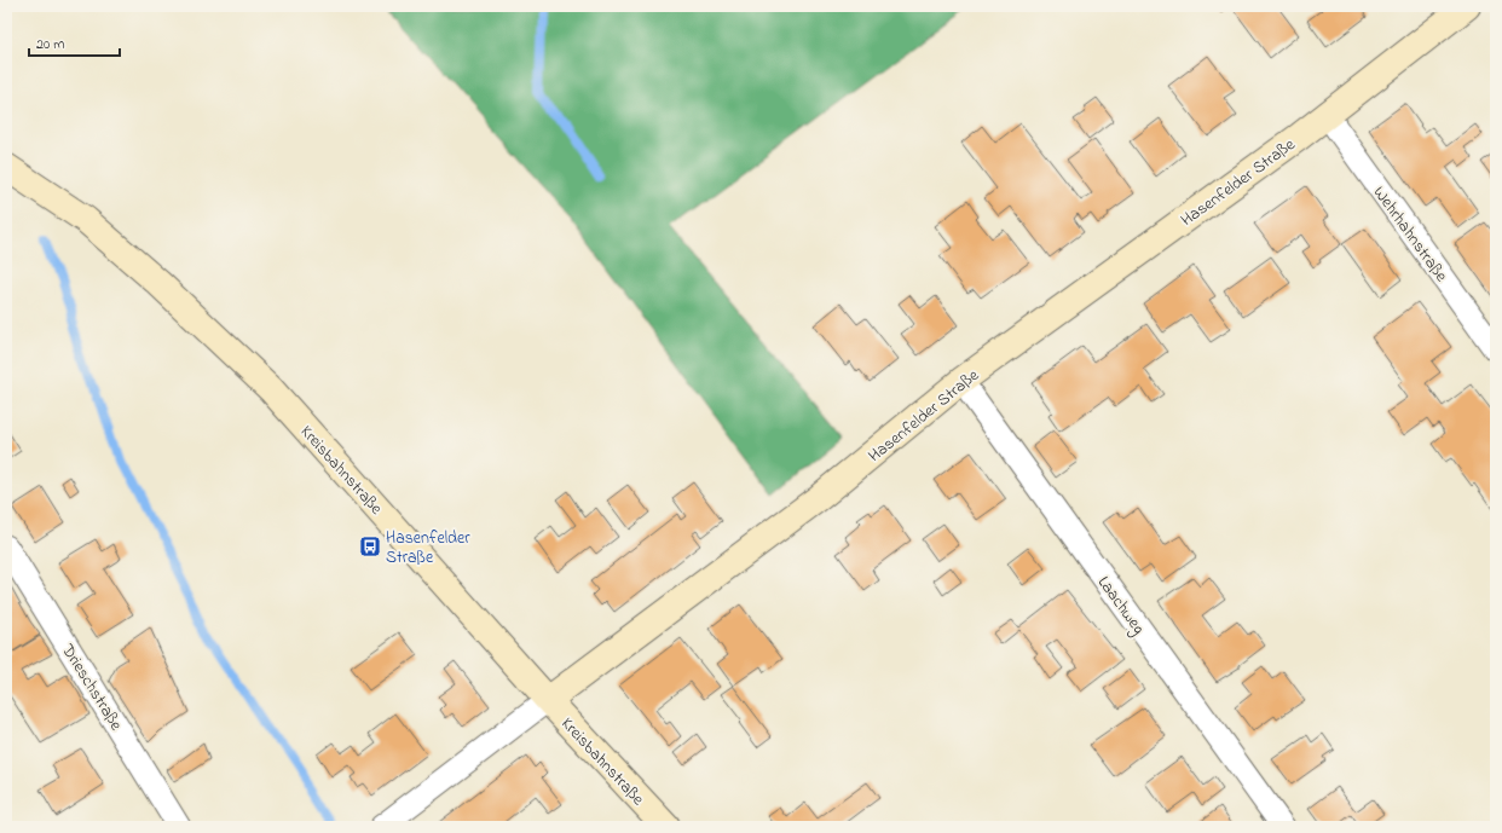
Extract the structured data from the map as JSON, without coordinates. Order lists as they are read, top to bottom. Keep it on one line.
{"streets":{"street":["Hasenfelder Straße","Wehrhahnstraße","Kreisbahnstraße","Laachweg","Drieschstraße"]},"crossings":[["Hasenfelder Straße","Wehrhahnstraße"],["Hasenfelder Straße","Kreisbahnstraße"],["Hasenfelder Straße","Laachweg"]],"places":{"bus stop":["Hasenfelder Straße"]},"scale_bar":"20 m"}
